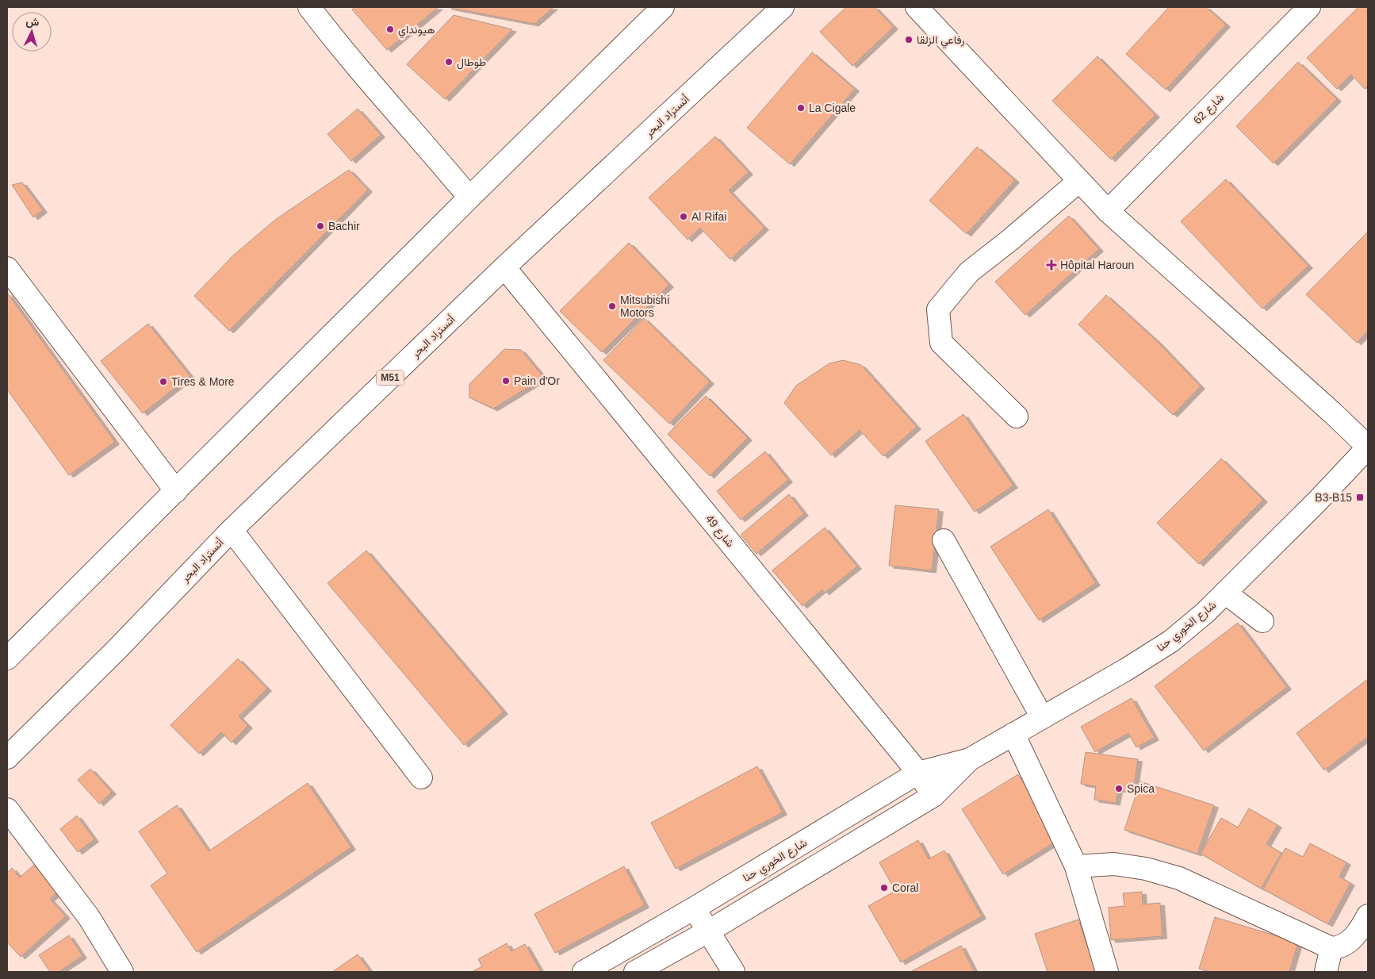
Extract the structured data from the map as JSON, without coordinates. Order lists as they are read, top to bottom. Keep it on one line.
{"streets":{"main road":["شارع 62","أتستراد البحر","M51","شارع 49","شارع الخوري حنا"]},"crossings":[["أتستراد البحر","شارع 49"],["شارع 49","شارع الخوري حنا"]],"places":{"other":["هيونداي","رفاعي الزلقا","طوطال","La Cigale","Al Rifai","Bachir","Mitsubishi Motors","Pain d'Or","Tires & More","Spica","Coral"],"health":["Hôpital Haroun"],"transit":["B3-B15"]},"north":"top"}
